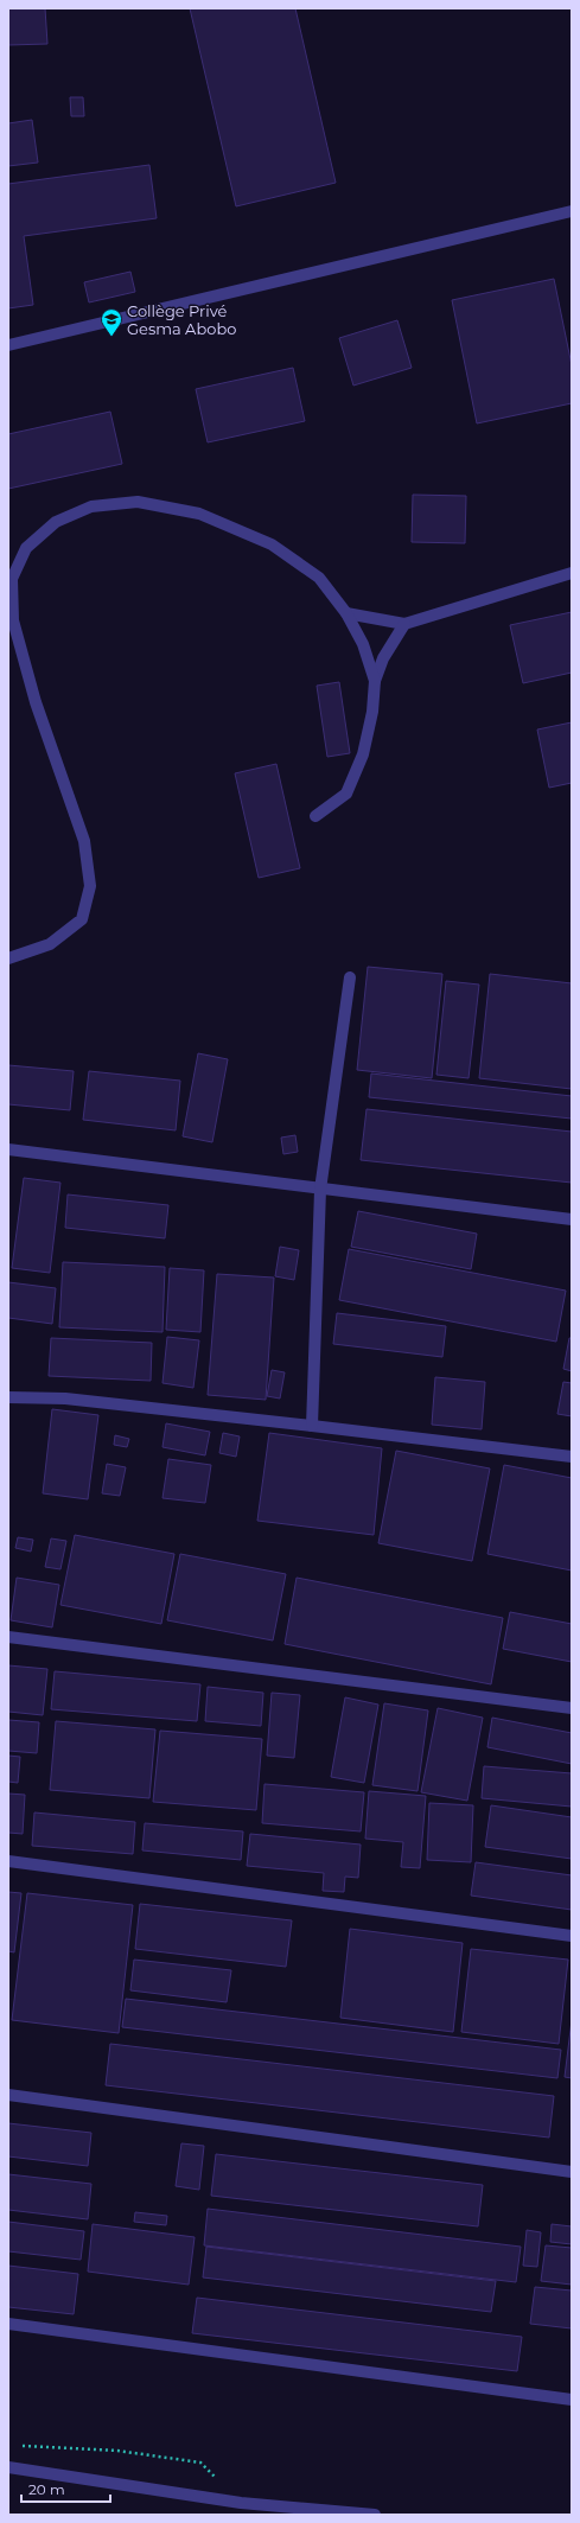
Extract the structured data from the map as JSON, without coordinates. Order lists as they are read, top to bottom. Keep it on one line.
{"places":{"school or university":["Collège Privé Gesma Abobo"]},"scale_bar":"20 m"}
